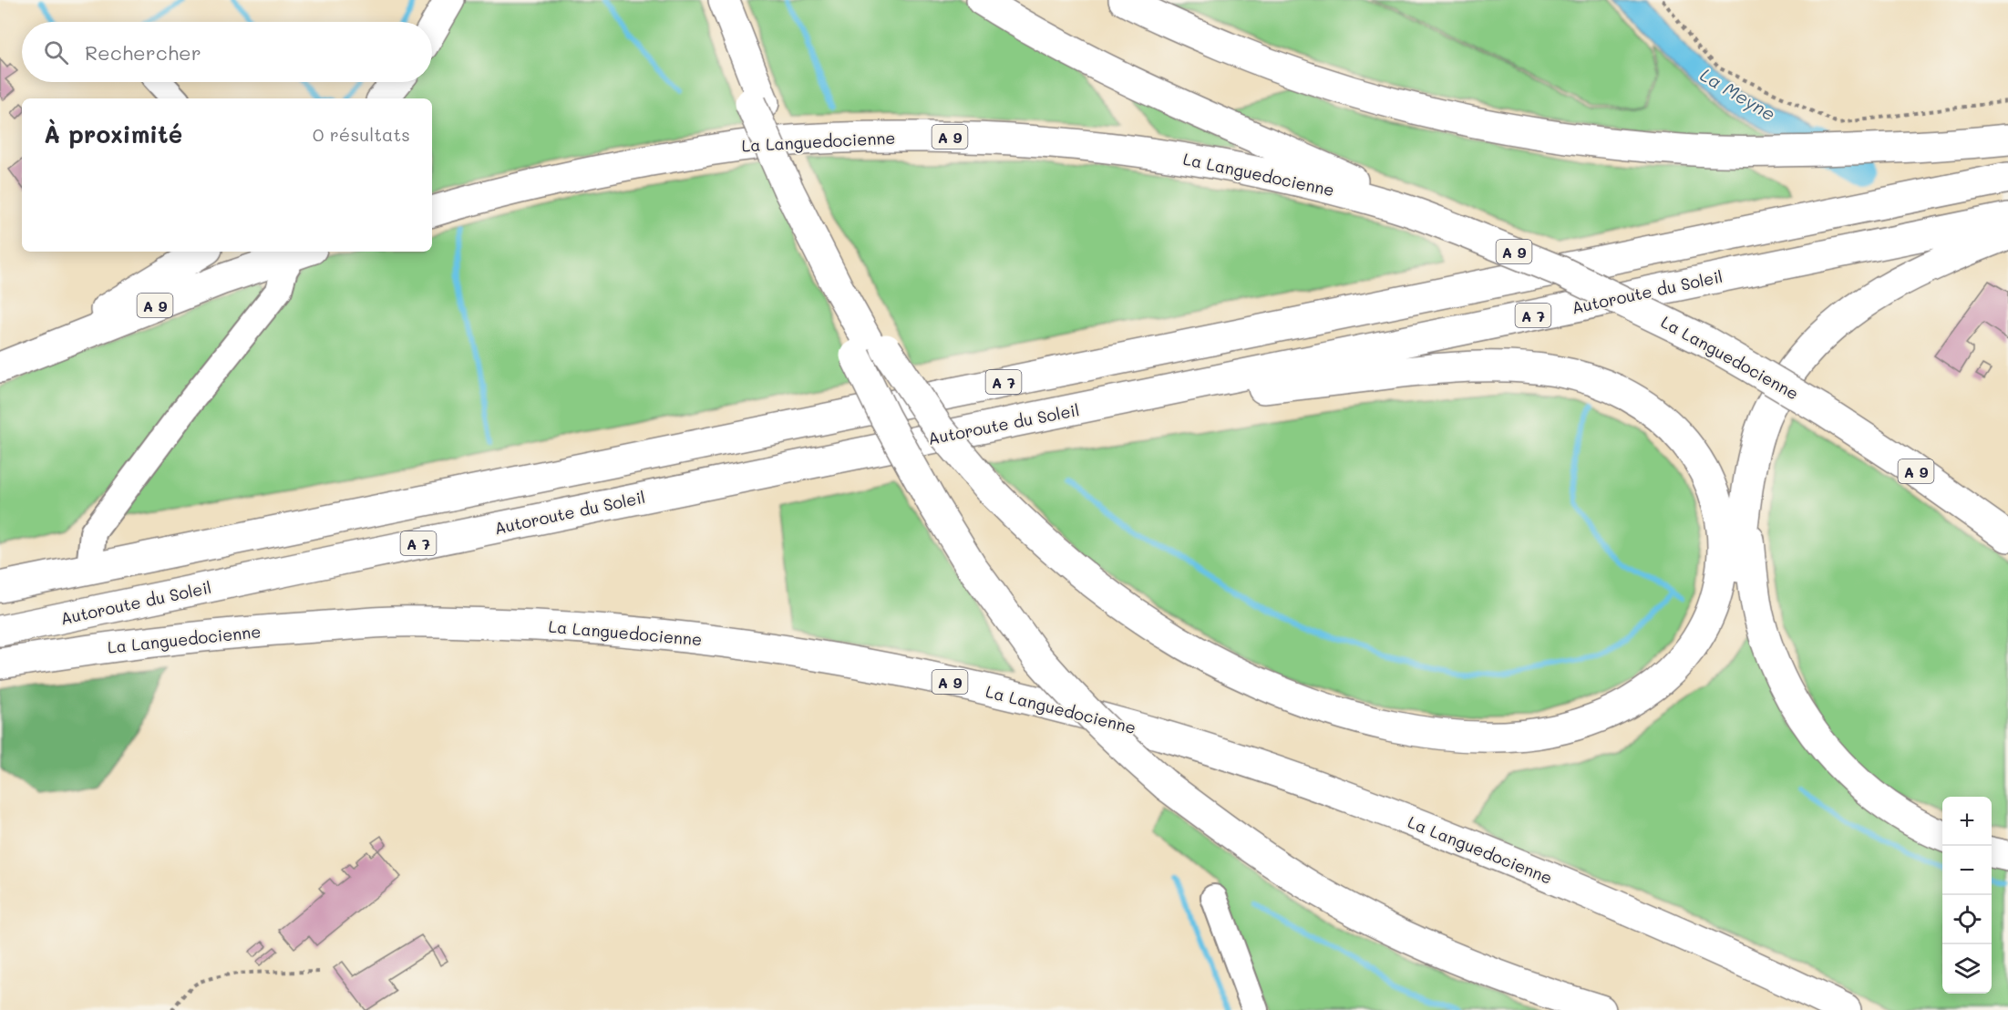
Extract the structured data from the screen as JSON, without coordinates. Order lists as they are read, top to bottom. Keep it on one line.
{"streets":{"highway":["A 9","La Languedocienne","Autoroute du Soleil","A 7"]},"water":["La Meyne"],"page":{"search":"Rechercher","heading":["À proximité","0 résultats"],"map_buttons":["+","−"]}}
